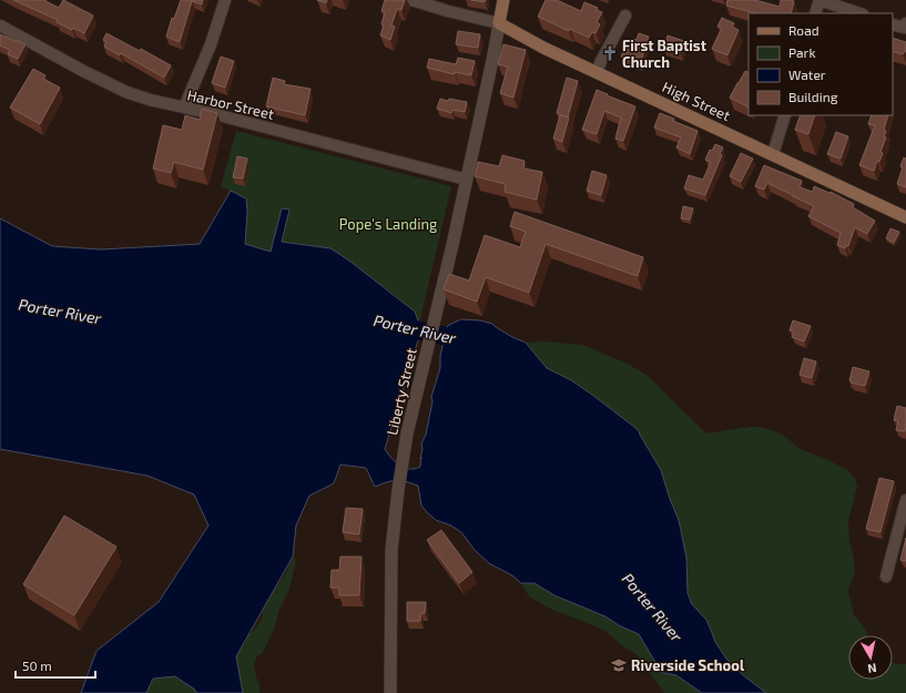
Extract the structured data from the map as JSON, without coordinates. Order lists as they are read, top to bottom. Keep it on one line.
{"streets":{"main road":["High Street"],"street":["Harbor Street","Liberty Street"]},"crossings":[["High Street","Liberty Street"],["Harbor Street","Liberty Street"]],"water":["Porter River"],"parks":["Pope's Landing"],"places":{"church":["First Baptist Church"],"school or university":["Riverside School"]},"legend":["Road","Park","Water","Building"],"scale_bar":"50 m","north":"bottom"}
